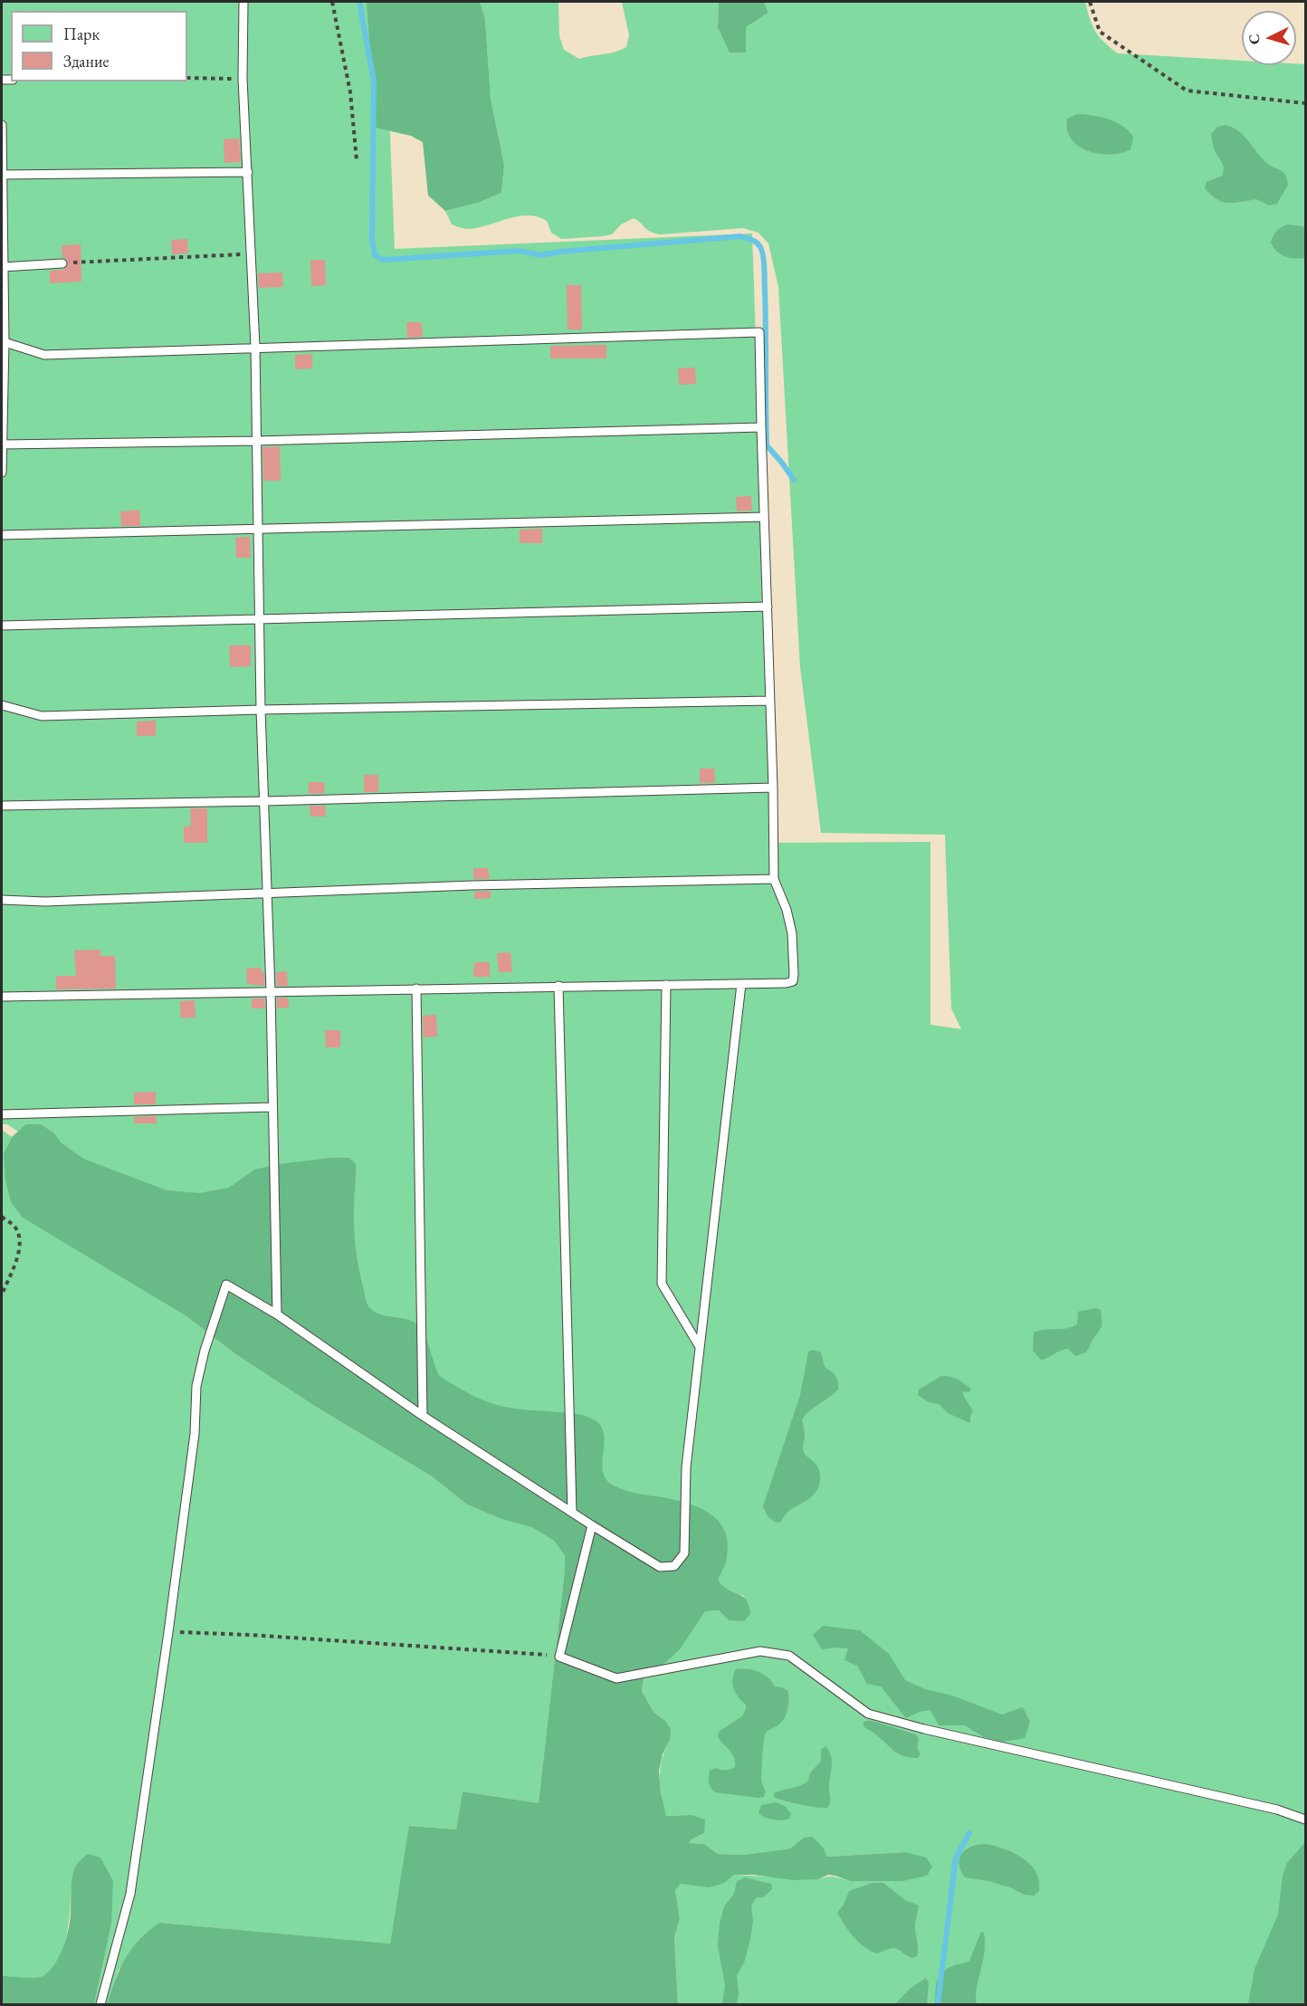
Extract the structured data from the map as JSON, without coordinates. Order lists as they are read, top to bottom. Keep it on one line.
{"legend":["Парк","Здание"],"north":"left"}
